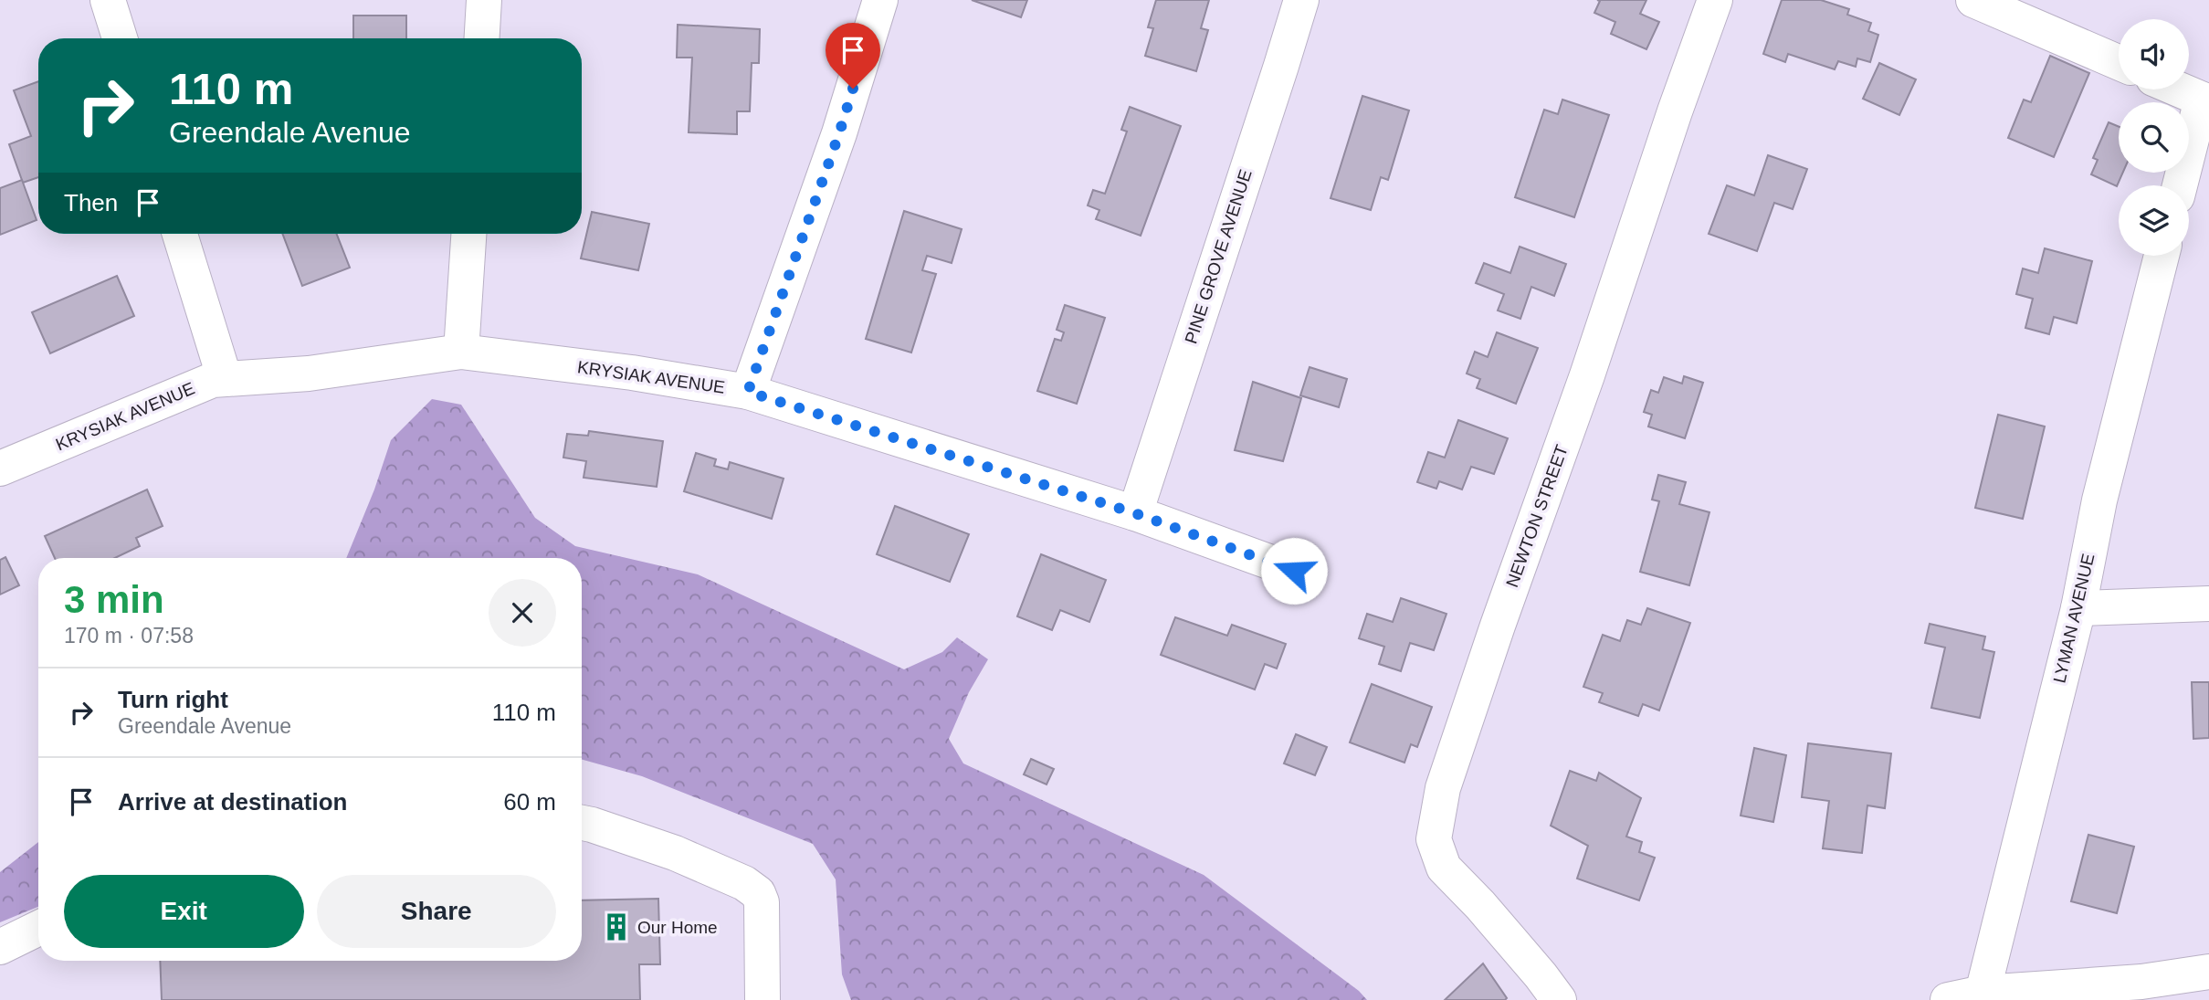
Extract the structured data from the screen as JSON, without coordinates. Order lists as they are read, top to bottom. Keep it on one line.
{"streets":{"street":["PINE GROVE AVENUE","KRYSIAK AVENUE","NEWTON STREET","LYMAN AVENUE"]},"crossings":[["PINE GROVE AVENUE","KRYSIAK AVENUE"]],"places":{"building":["Our Home"]},"page":{"turn":["110 m","Greendale Avenue"],"then":"Then","heading":["3 min","170 m · 07:58"],"list":[{"name":"Turn right","note":"Greendale Avenue","value":"110 m"},{"name":"Arrive at destination","value":"60 m"}],"buttons":["Exit","Share"]}}
